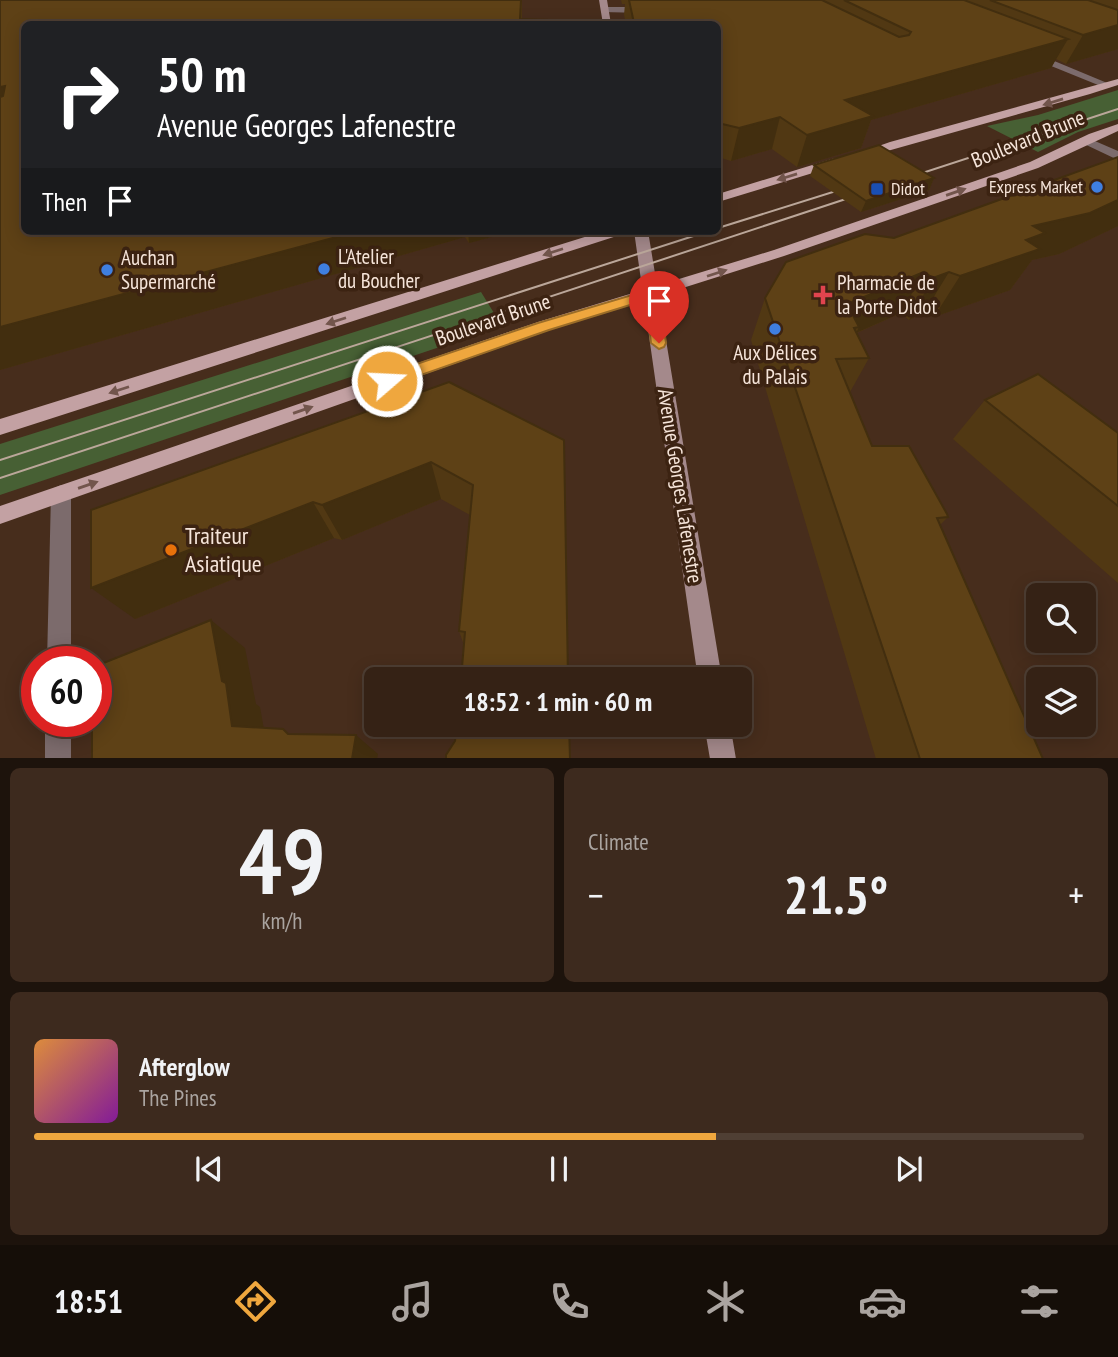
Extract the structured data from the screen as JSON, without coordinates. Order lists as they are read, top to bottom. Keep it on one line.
{"streets":{"main road":["Boulevard Brune"],"street":["Avenue Georges Lafenestre"]},"crossings":[["Boulevard Brune","Avenue Georges Lafenestre"]],"places":{"other":["Express Market","L'Atelier du Boucher","Auchan Supermarché","Aux Délices du Palais","Traiteur Asiatique"],"transit":["Didot"],"health":["Pharmacie de la Porte Didot"]},"page":{"turn":["50 m","Avenue Georges Lafenestre"],"then":"Then","limit":"60","trip":"18:52 · 1 min · 60 m","tile":[["49","km/h"],"Climate"],"heat":["−","21.5°","+"],"song":["Afterglow","The Pines"],"tabs":"18:51"}}
